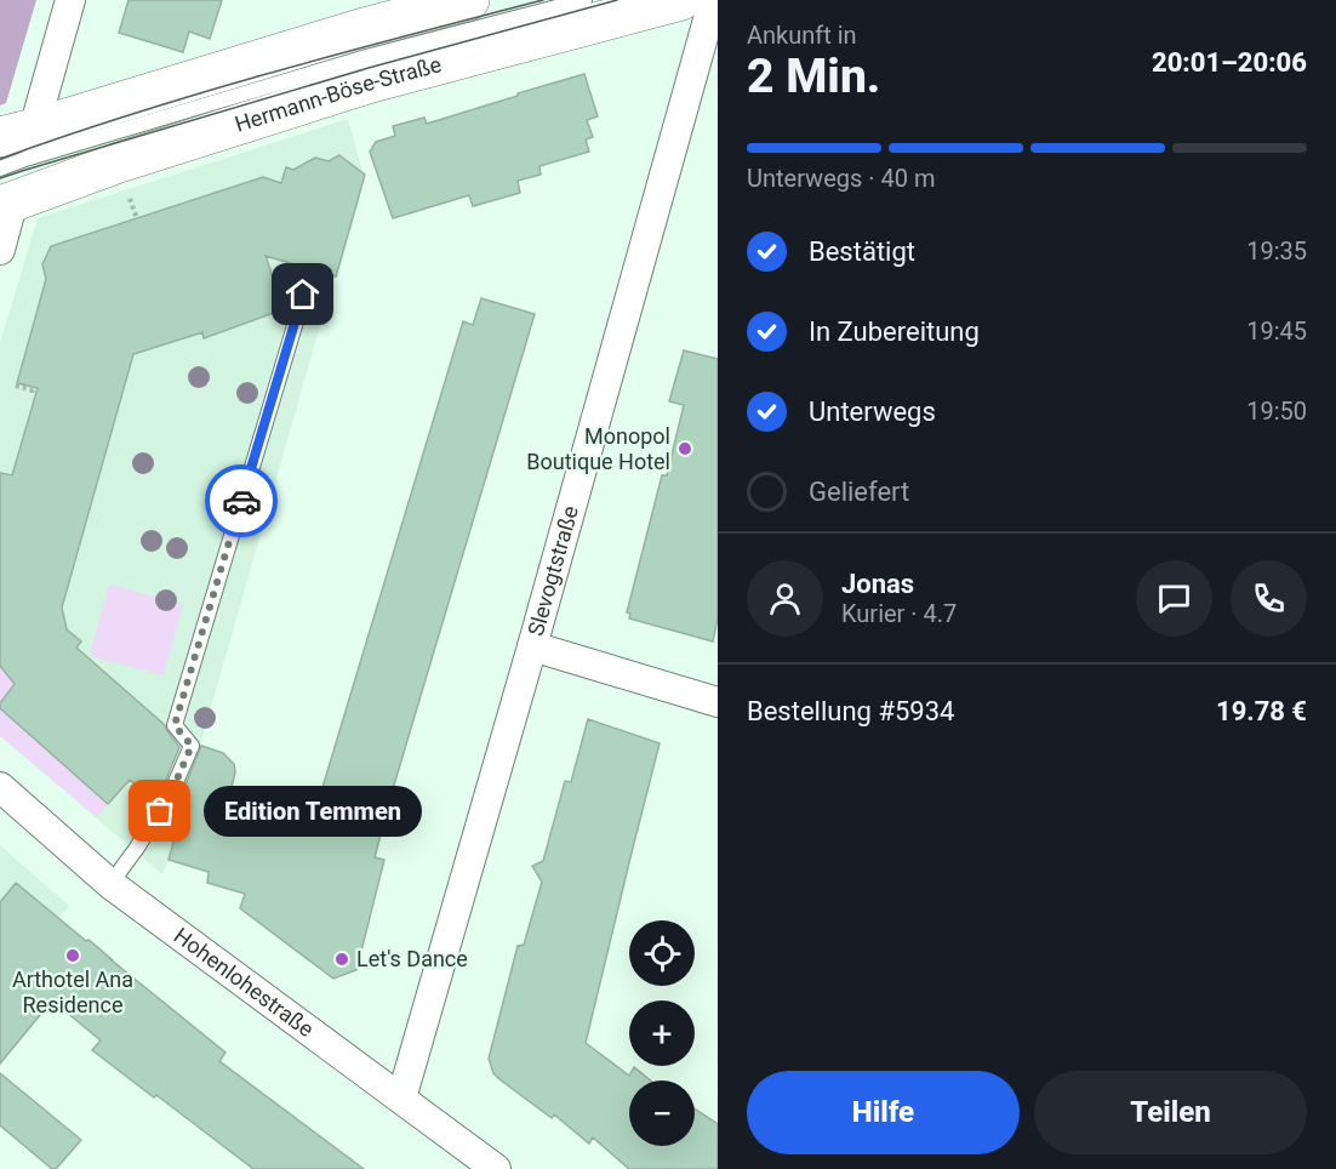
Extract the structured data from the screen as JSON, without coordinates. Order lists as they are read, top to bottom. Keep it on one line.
{"streets":{"main road":["Hermann-Böse-Straße"],"street":["Slevogtstraße","Hohenlohestraße"]},"crossings":[["Slevogtstraße","Hohenlohestraße"]],"places":["Monopol Boutique Hotel","Edition Temmen","Arthotel Ana Residence","Let's Dance"],"page":{"heading":["2 Min.","Ankunft in","20:01–20:06"],"panel":["Jonas","Kurier · 4.7","Bestellung #5934","19.78 €"],"bar":"Unterwegs · 40 m","list":[["Bestätigt","19:35"],["In Zubereitung","19:45"],["Unterwegs","19:50"],"Geliefert"],"bubble":"Edition Temmen","map_buttons":["+","−"],"buttons":["Hilfe","Teilen"]}}
